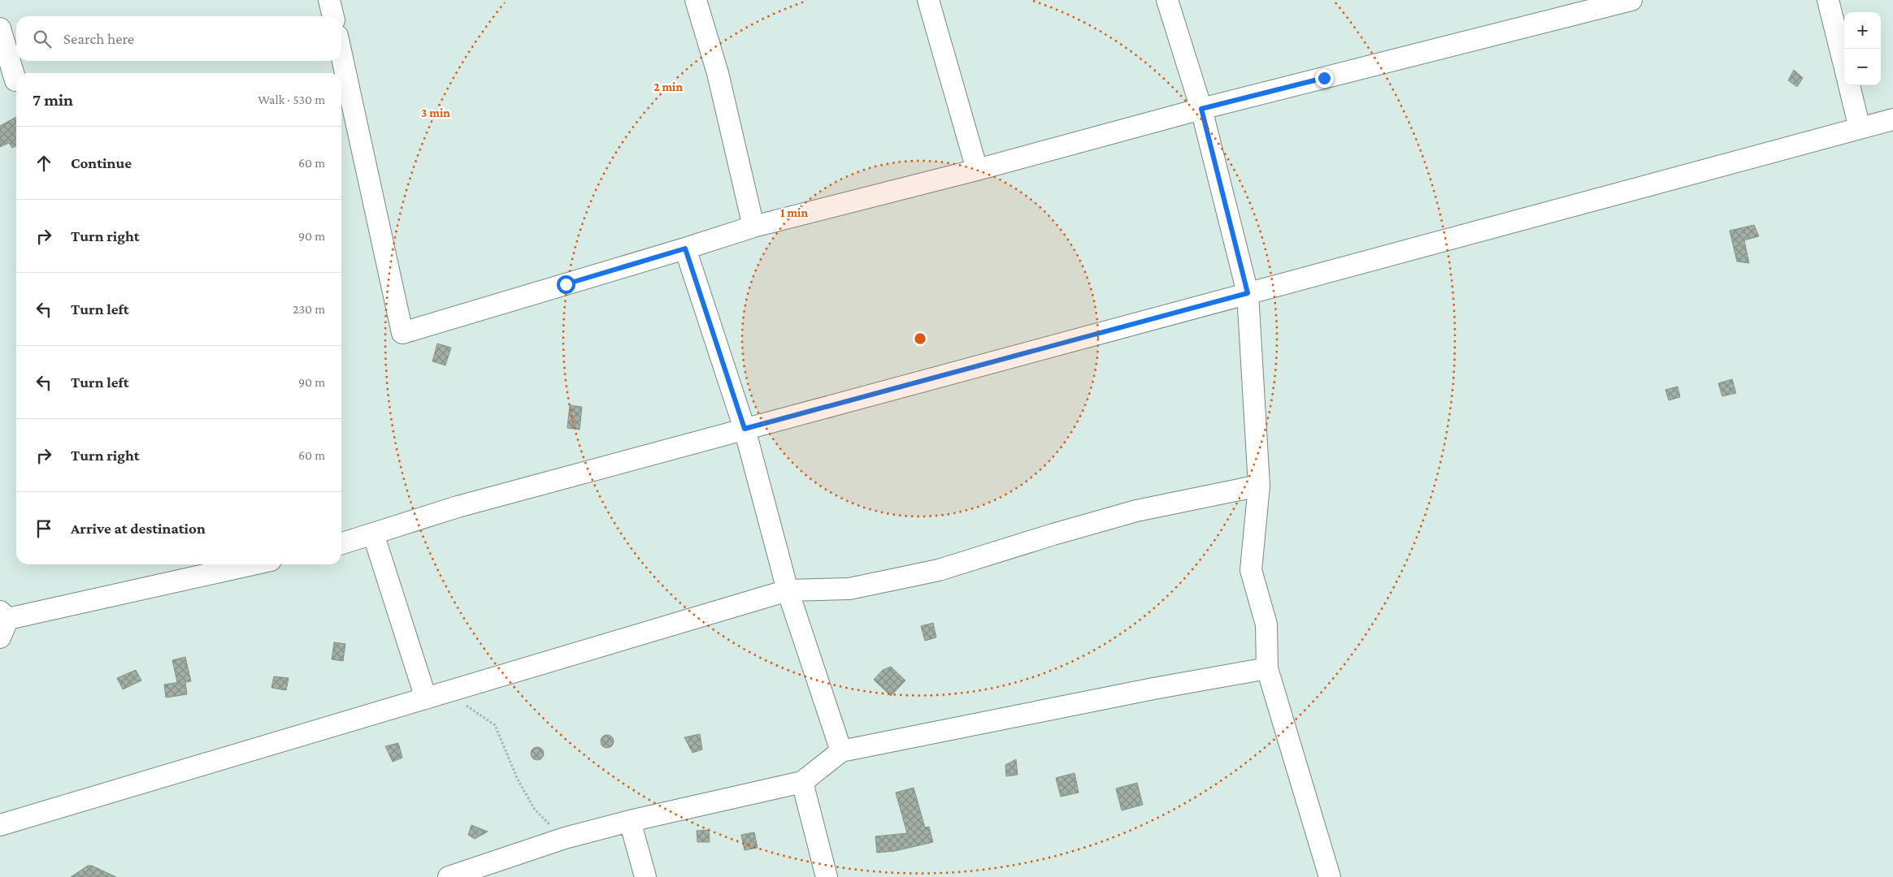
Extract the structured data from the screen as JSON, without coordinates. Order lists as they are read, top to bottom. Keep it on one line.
{"page":{"map_buttons":["+","−"],"search":"Search here","heading":["7 min","Walk · 530 m"],"list":[["Continue","60 m"],["Turn right","90 m"],["Turn left","230 m"],["Turn left","90 m"],["Turn right","60 m"],"Arrive at destination"]},"rings":["2 min","3 min","1 min"]}
